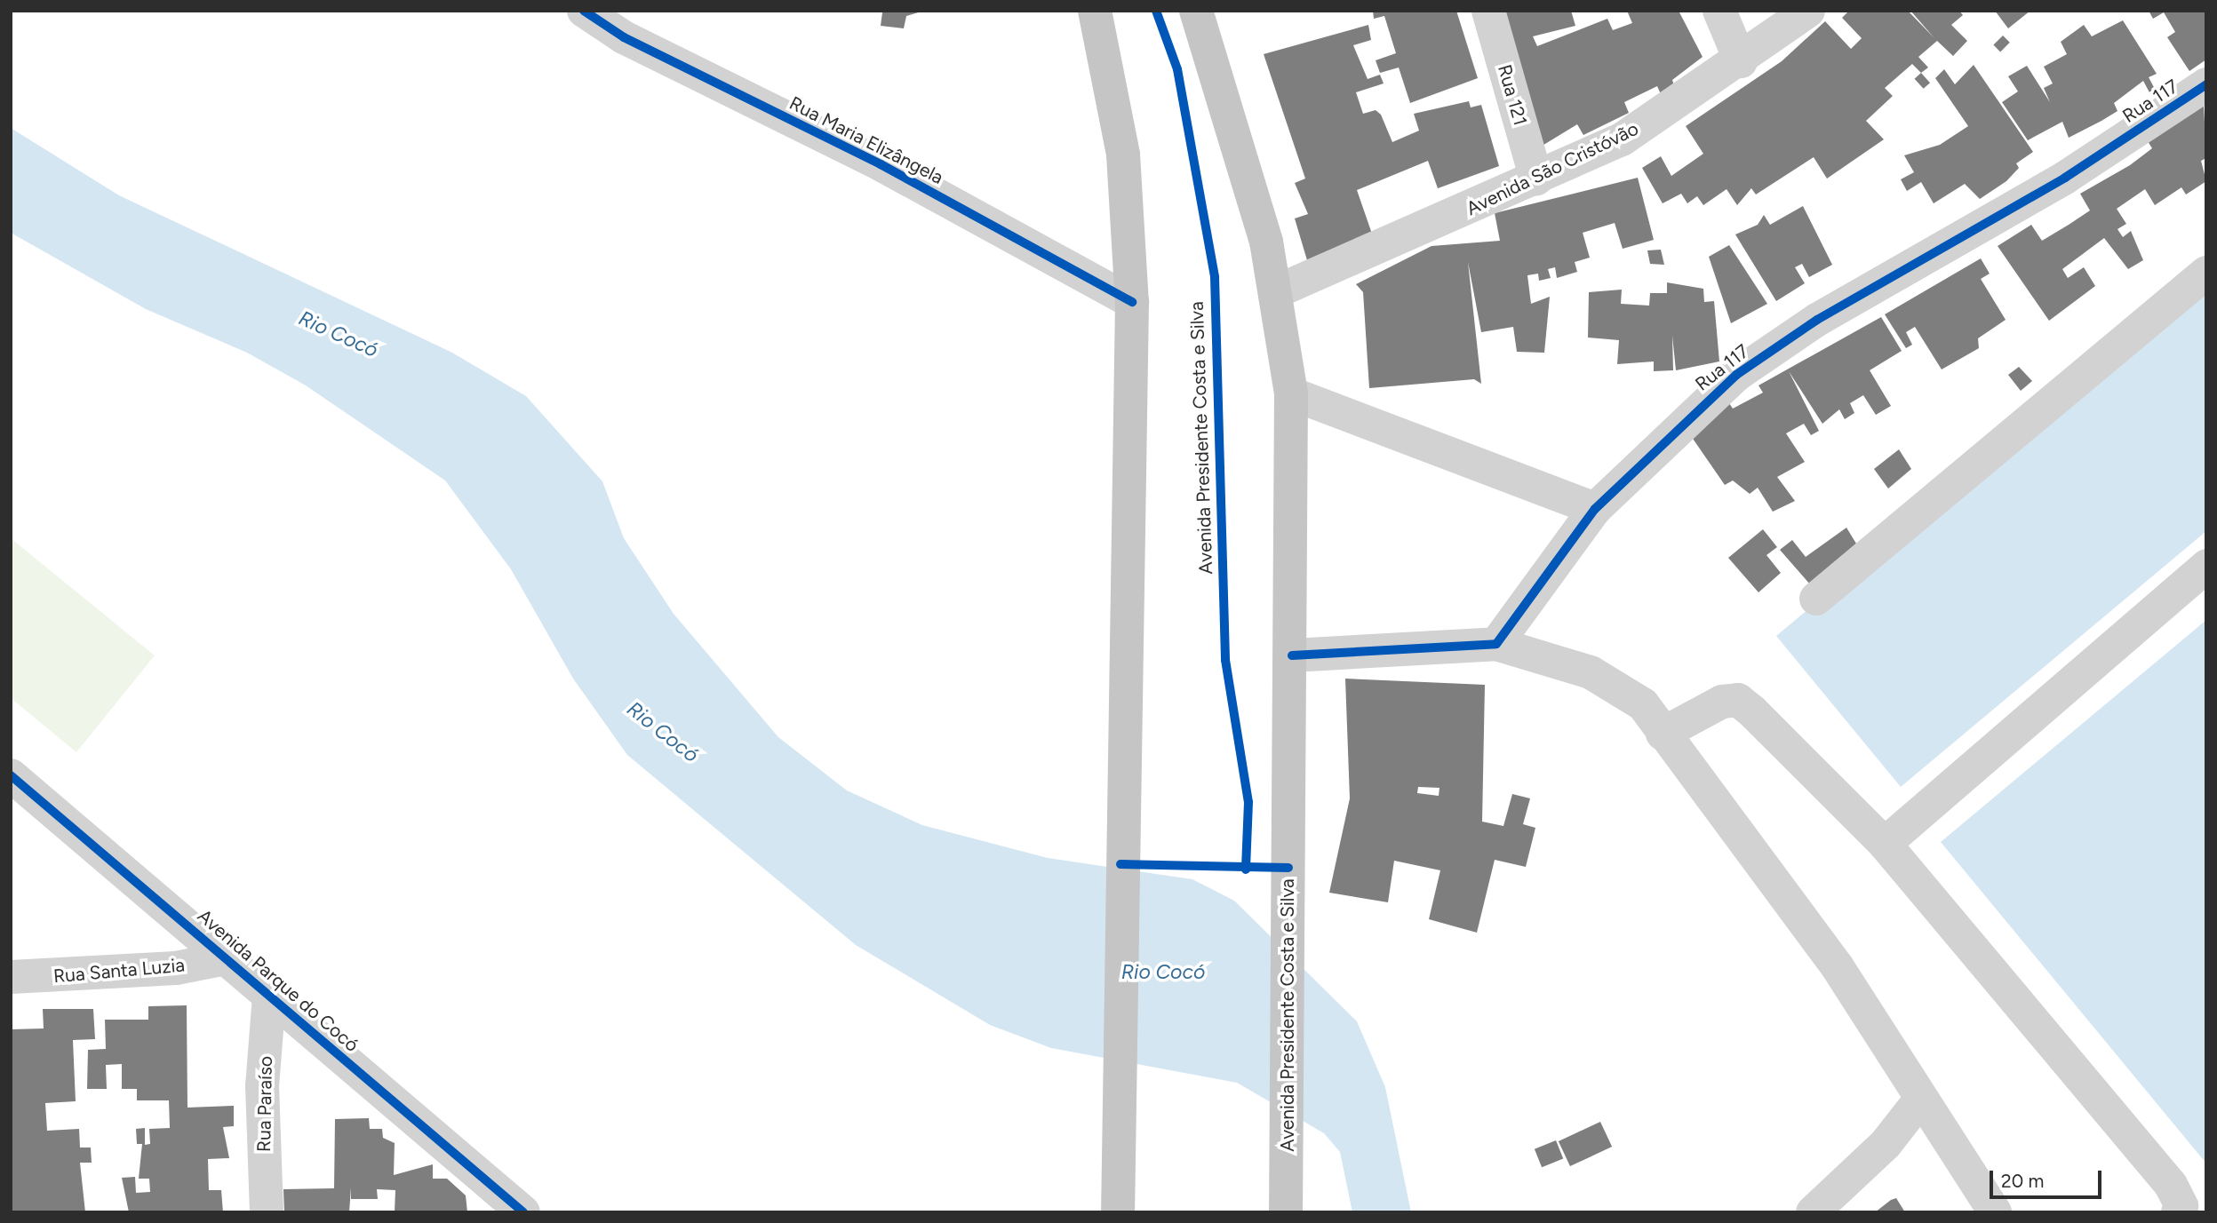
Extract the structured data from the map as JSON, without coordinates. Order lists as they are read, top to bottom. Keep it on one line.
{"streets":{"main road":["Avenida Presidente Costa e Silva"],"street":["Rua 121","Rua 117","Rua Maria Elizângela","Avenida São Cristóvão","Rua Santa Luzia","Avenida Parque do Cocó","Rua Paraíso"]},"crossings":[["Rua 121","Avenida São Cristóvão"],["Avenida São Cristóvão","Avenida Presidente Costa e Silva"],["Rua Santa Luzia","Avenida Parque do Cocó"],["Avenida Parque do Cocó","Rua Paraíso"]],"water":["Rio Cocó"],"scale_bar":"20 m"}
